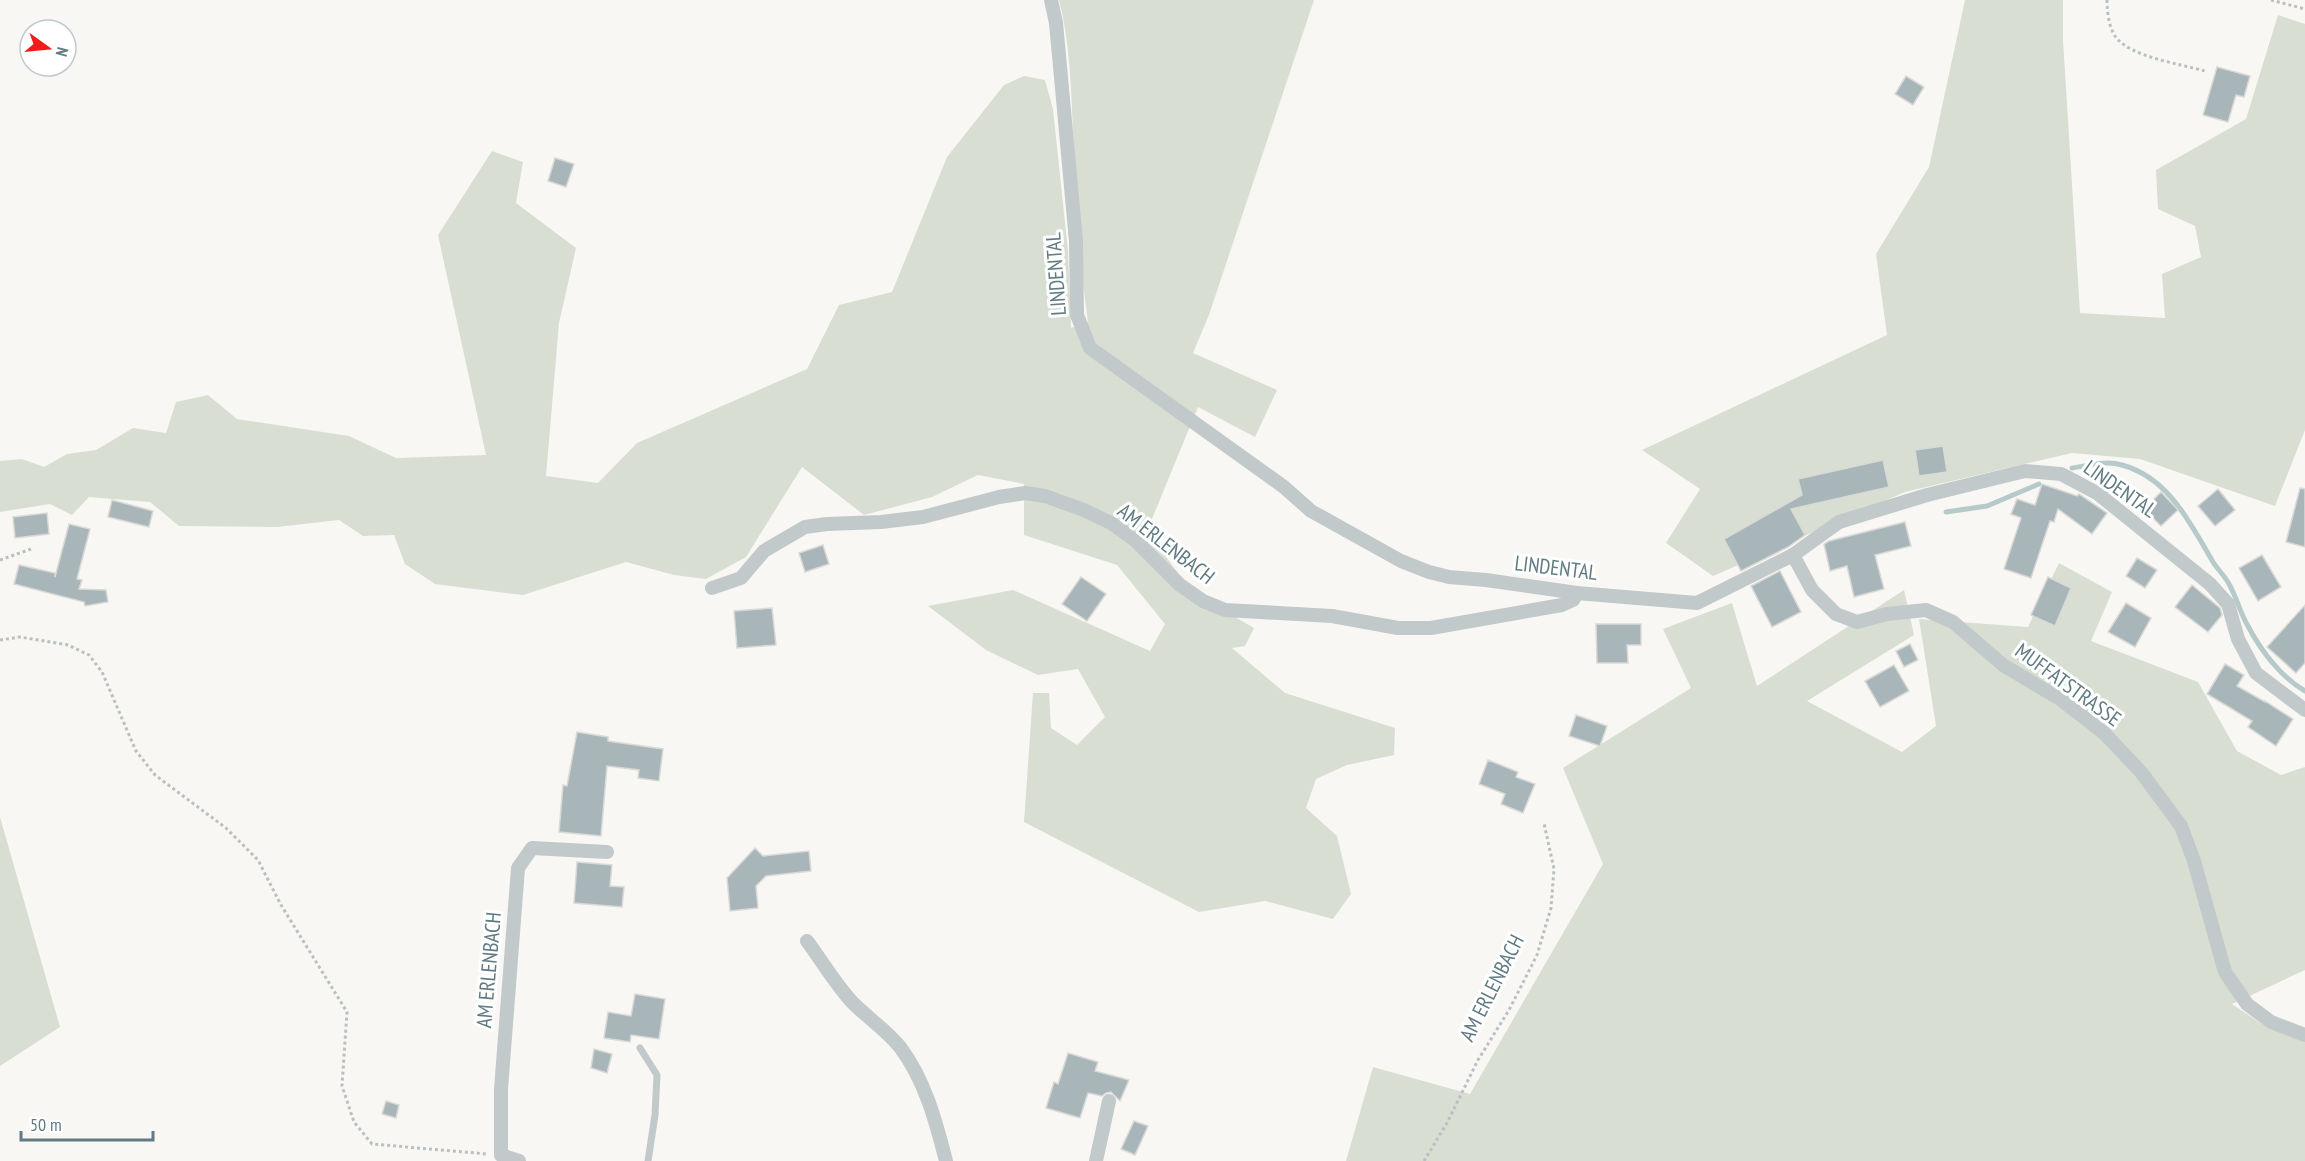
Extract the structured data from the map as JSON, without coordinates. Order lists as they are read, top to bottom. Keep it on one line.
{"streets":{"street":["LINDENTAL","AM ERLENBACH","MUFFATSTRASSE"]},"crossings":[["LINDENTAL","AM ERLENBACH"],["LINDENTAL","MUFFATSTRASSE"]],"scale_bar":"50 m","north":"right"}
